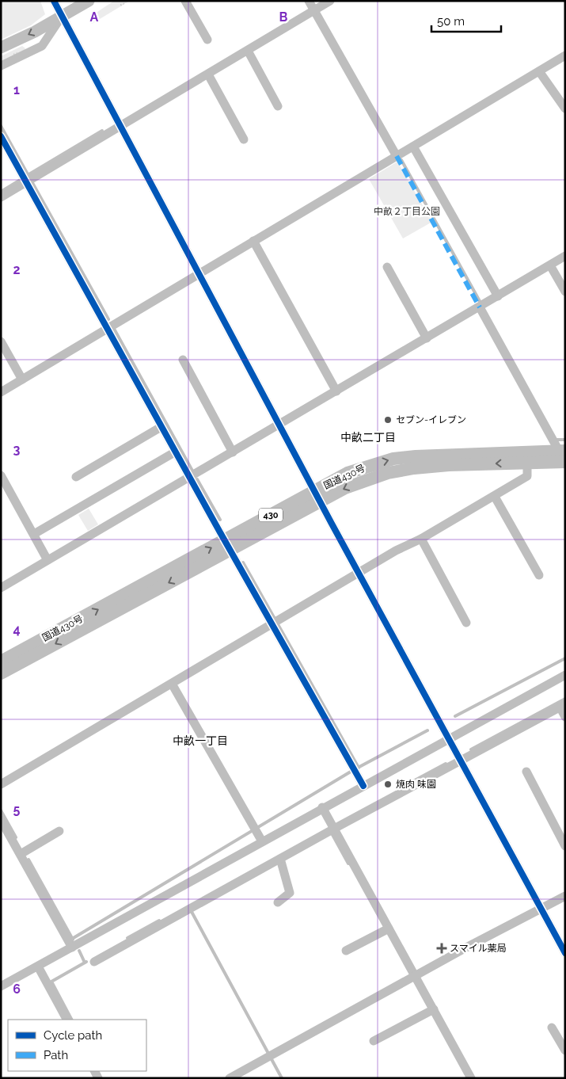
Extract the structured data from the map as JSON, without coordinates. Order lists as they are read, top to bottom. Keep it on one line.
{"streets":{"highway":["国道430号","430"]},"districts":["中畝二丁目","中畝一丁目"],"parks":["中畝２丁目公園"],"places":{"other":["セブン-イレブン","焼肉 味園"],"health":["スマイル薬局"]},"legend":["Cycle path","Path"],"scale_bar":"50 m","grid":{"columns":["A","B"],"rows":["1","2","3","4","5","6"]}}
